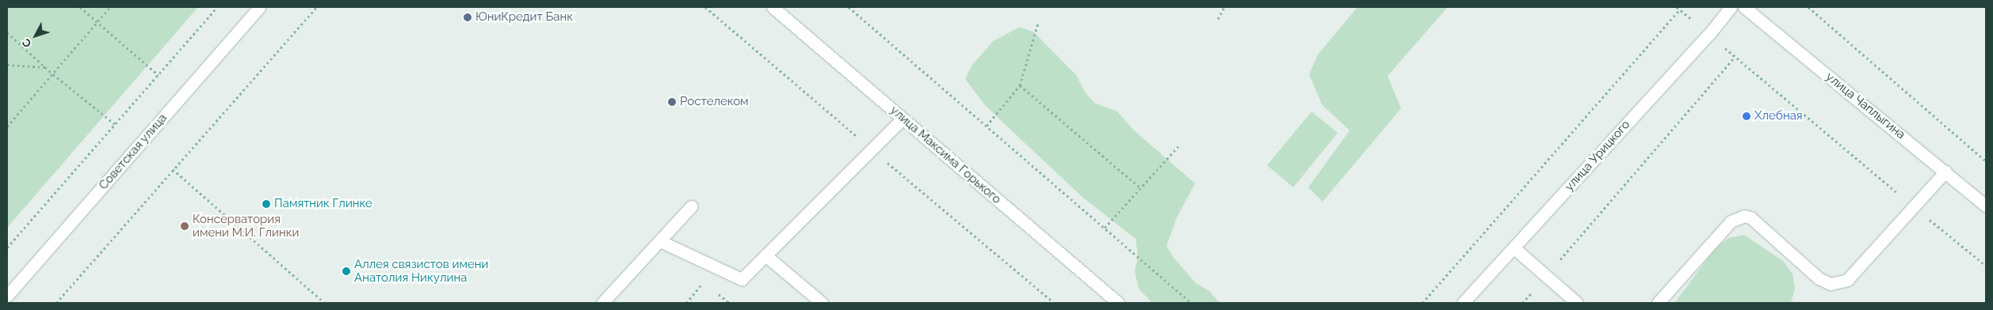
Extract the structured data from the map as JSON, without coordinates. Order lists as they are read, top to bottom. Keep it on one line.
{"streets":{"street":["улица Чаплыгина","Советская улица","улица Максима Горького","улица Урицкого"]},"places":["ЮниКредит Банк","Ростелеком","Хлебная","Памятник Глинке","Консерватория имени М.И. Глинки","Аллея связистов имени Анатолия Никулина"],"north":"bottom left"}
